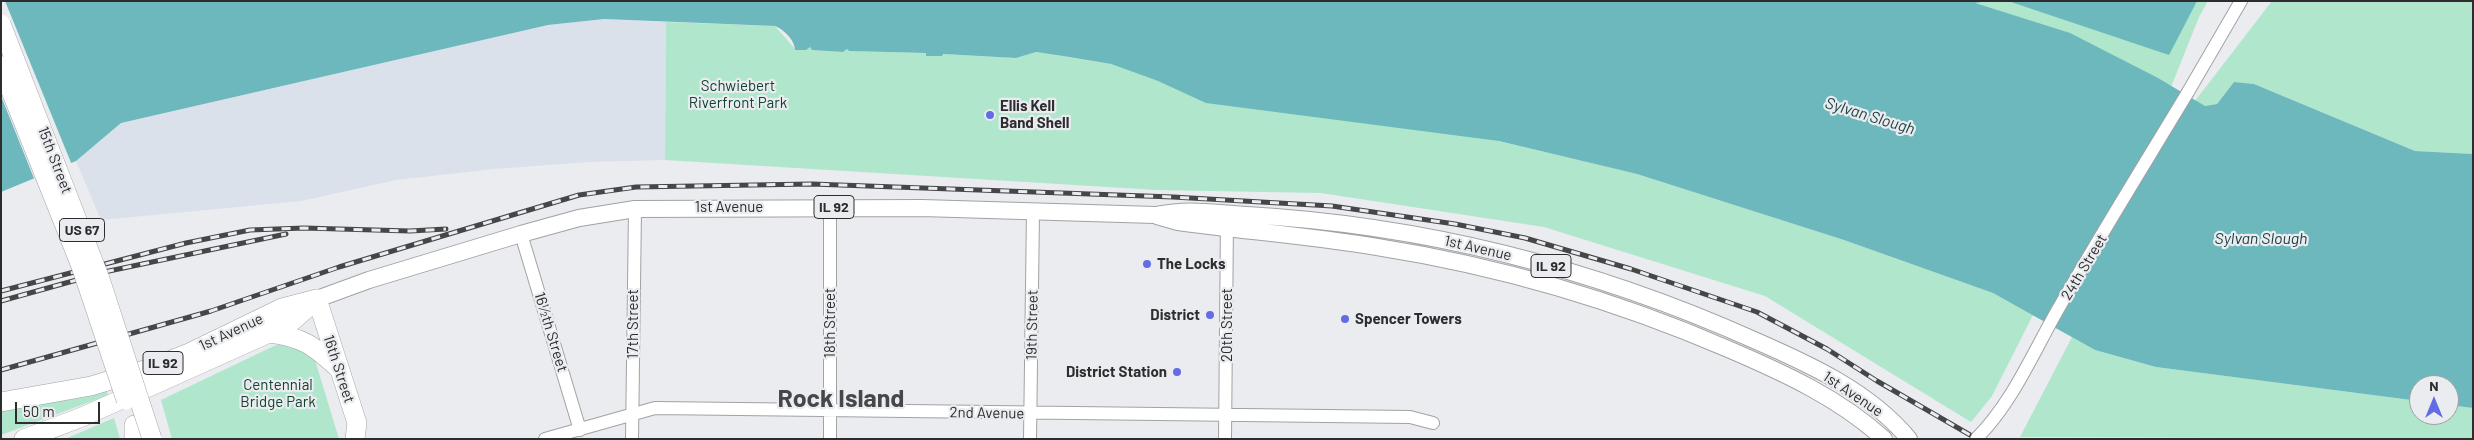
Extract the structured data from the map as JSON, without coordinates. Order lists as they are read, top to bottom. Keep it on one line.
{"streets":{"highway":["15th Street","1st Avenue","IL 92","US 67","16th Street"],"street":["24th Street","18th Street","17th Street","19th Street","20th Street","16½th Street","2nd Avenue"]},"crossings":[["1st Avenue","18th Street"],["1st Avenue","17th Street"],["1st Avenue","19th Street"],["1st Avenue","20th Street"],["1st Avenue","16½th Street"],["1st Avenue","16th Street"],["18th Street","2nd Avenue"],["17th Street","2nd Avenue"],["19th Street","2nd Avenue"],["20th Street","2nd Avenue"],["16½th Street","2nd Avenue"]],"districts":["Rock Island"],"water":["Sylvan Slough"],"parks":["Schwiebert Riverfront Park","Centennial Bridge Park"],"places":["Ellis Kell Band Shell","The Locks","District","Spencer Towers","District Station"],"scale_bar":"50 m","north":"top"}
